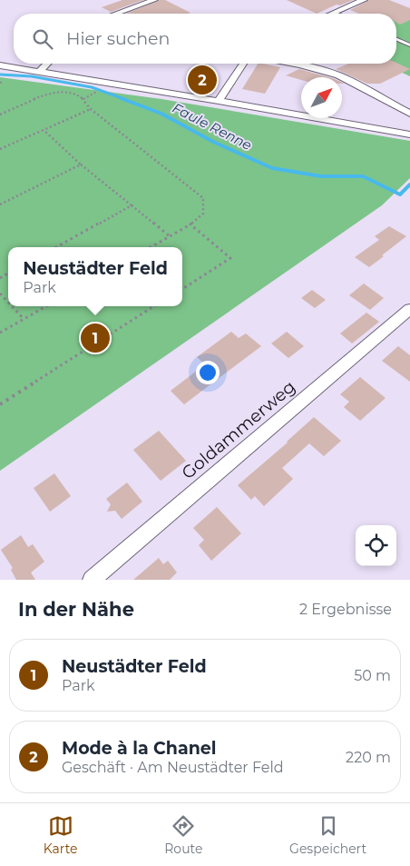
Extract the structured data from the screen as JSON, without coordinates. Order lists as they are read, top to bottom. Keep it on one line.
{"streets":{"street":["Goldammerweg"]},"water":["Faule Renne"],"north":"top right","page":{"search":"Hier suchen","pins":["2","1"],"popup":["Neustädter Feld","Park"],"heading":["In der Nähe","2 Ergebnisse"],"list":[{"mark":"1","name":"Neustädter Feld","note":"Park","value":"50 m"},{"mark":"2","name":"Mode à la Chanel","note":"Geschäft · Am Neustädter Feld","value":"220 m"}],"nav":["Karte","Route","Gespeichert"]}}
